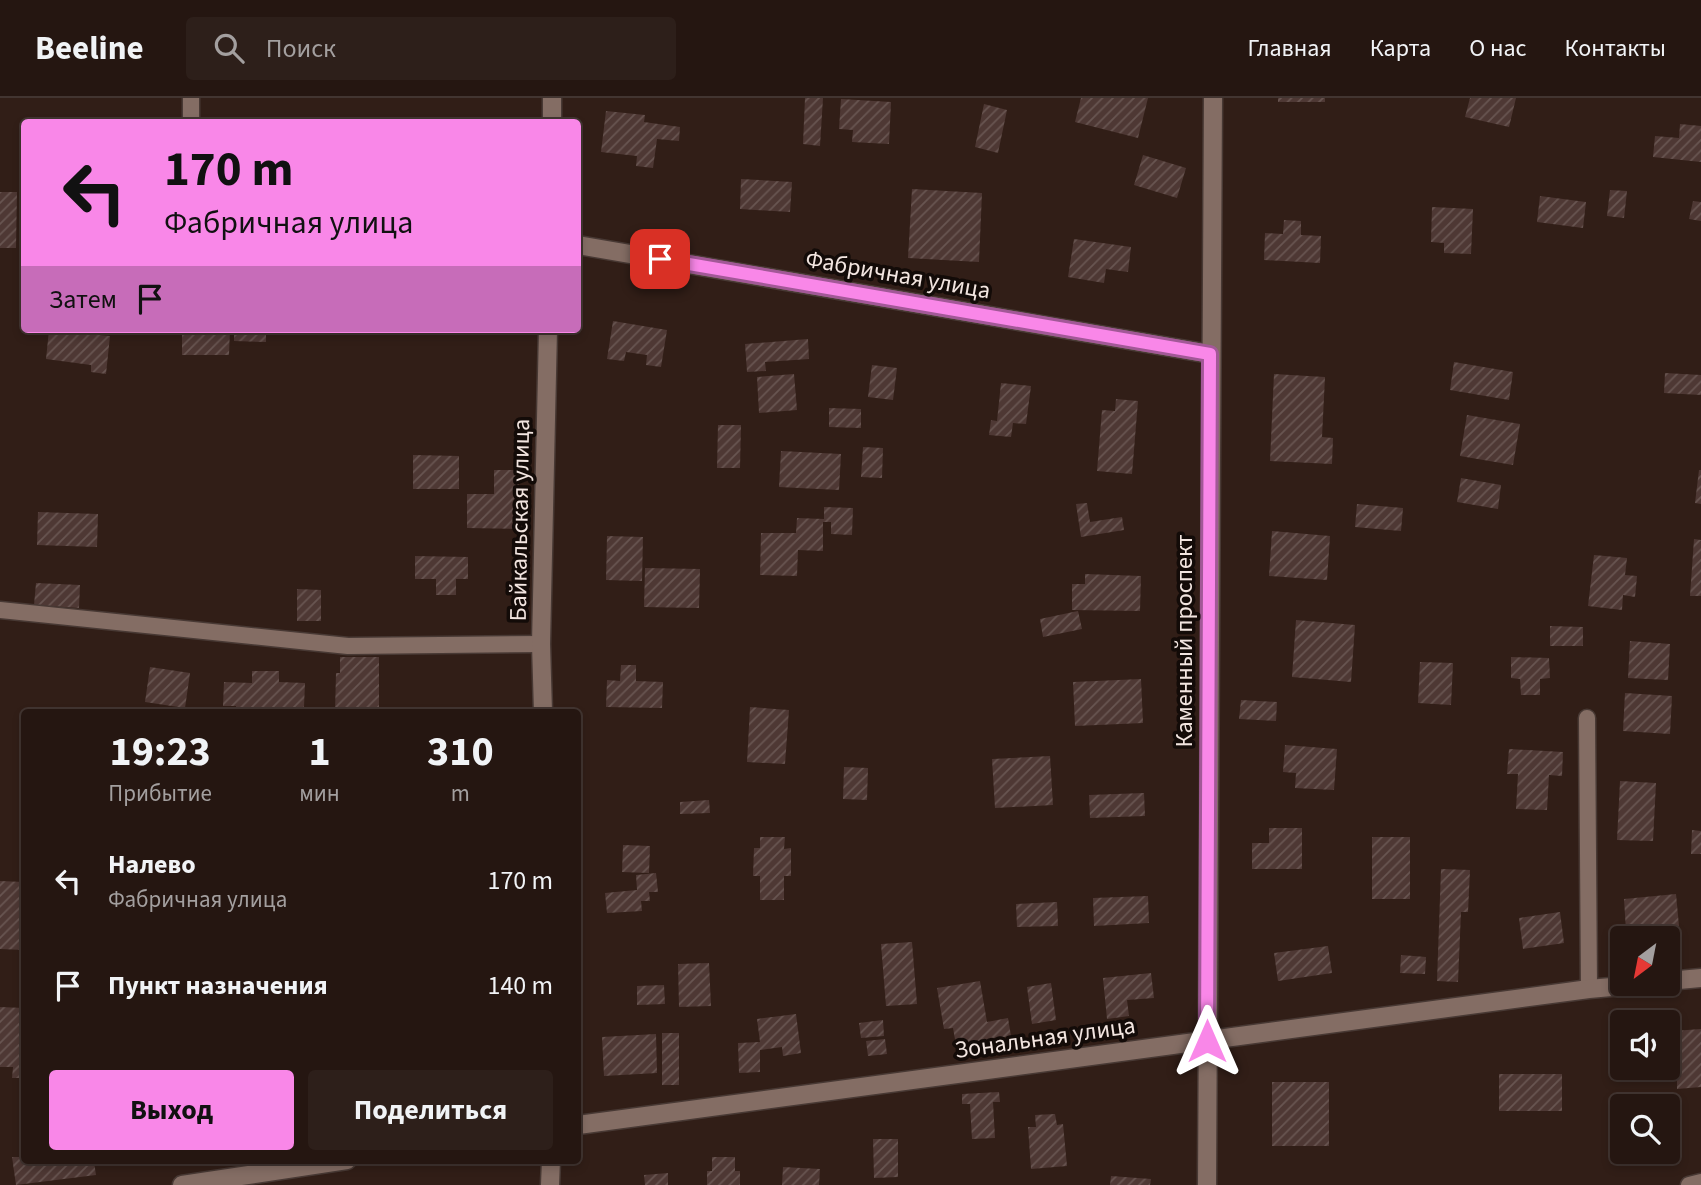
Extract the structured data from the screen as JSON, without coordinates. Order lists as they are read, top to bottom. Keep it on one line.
{"streets":{"street":["Фабричная улица","Байкальская улица","Каменный проспект","Зональная улица"]},"crossings":[["Фабричная улица","Каменный проспект"],["Каменный проспект","Зональная улица"]],"north":"bottom left","page":{"header":"Beeline","search":"Поиск","nav":["Главная","Карта","О нас","Контакты"],"turn":["170 m","Фабричная улица"],"then":"Затем","eta":["19:23","Прибытие","1","мин","310","m"],"list":[{"name":"Налево","note":"Фабричная улица","value":"170 m"},{"name":"Пункт назначения","value":"140 m"}],"buttons":["Выход","Поделиться"]}}
